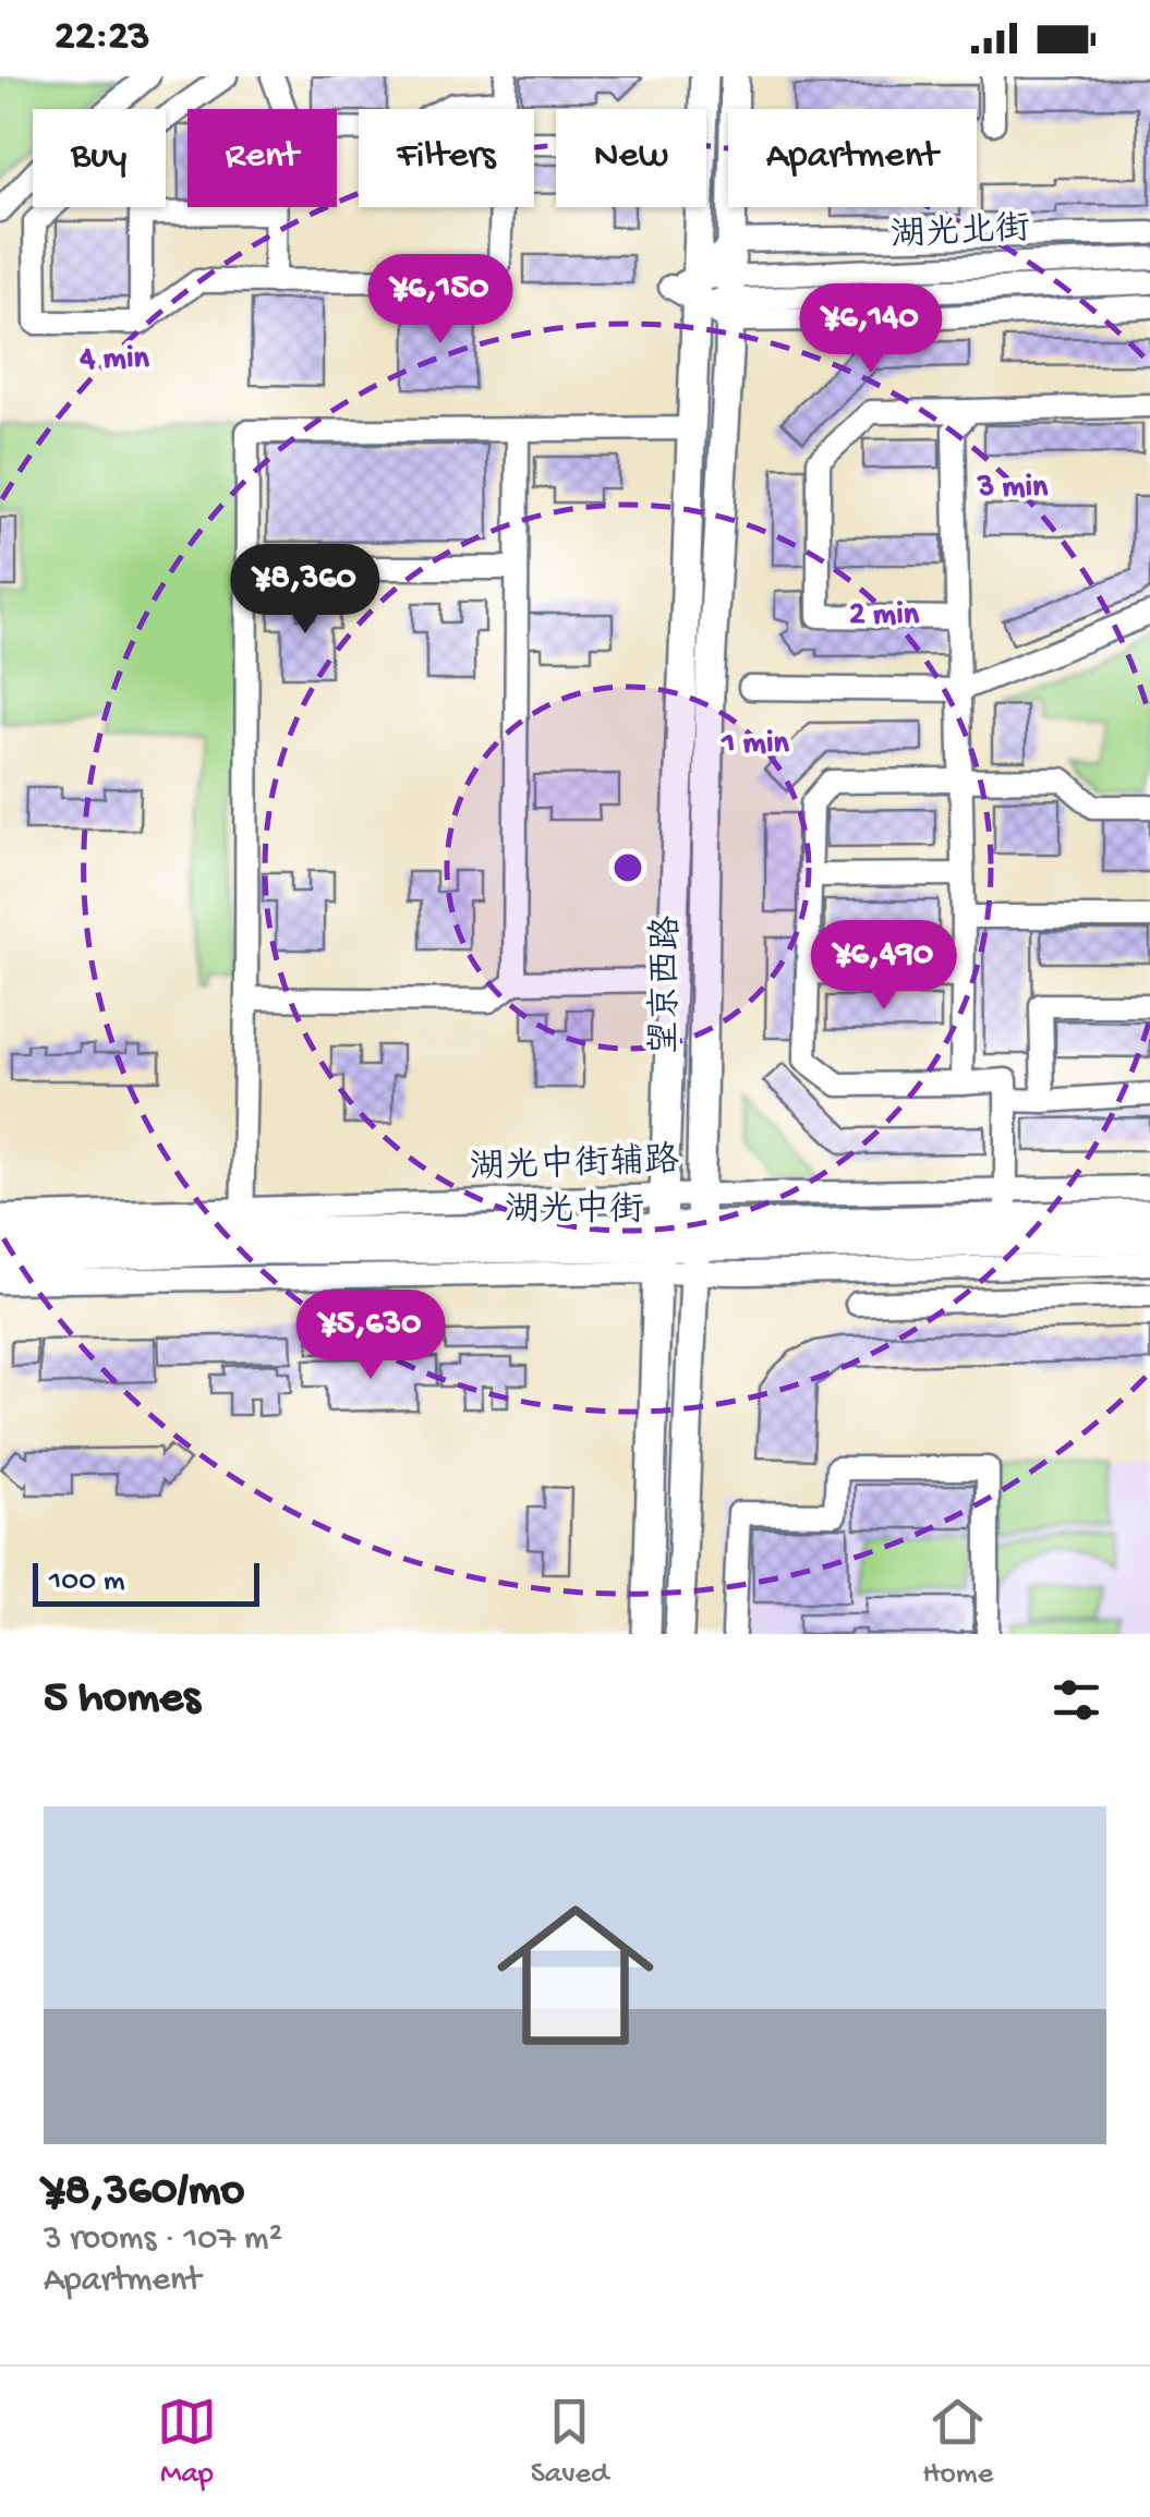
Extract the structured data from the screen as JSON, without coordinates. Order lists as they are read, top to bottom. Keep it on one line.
{"streets":{"main road":["望京西路","湖光中街"],"street":["湖光北街","湖光中街辅路"]},"crossings":[["湖光北街","望京西路"],["望京西路","湖光中街辅路"],["望京西路","湖光中街"],["湖光中街辅路","湖光中街"]],"scale_bar":"100 m","page":{"status":"22:23","chip":["Buy","Rent","Filters","New","Apartment"],"price":["¥6,150","¥6,140","¥8,360","¥6,490","¥5,630"],"scale":"100 m","heading":"5 homes","list":[{"name":"¥8,360/mo","note":"3 rooms · 107 m² · Apartment"}],"tabs":["Map","Saved","Home"]},"rings":["4 min","3 min","2 min","1 min"]}
